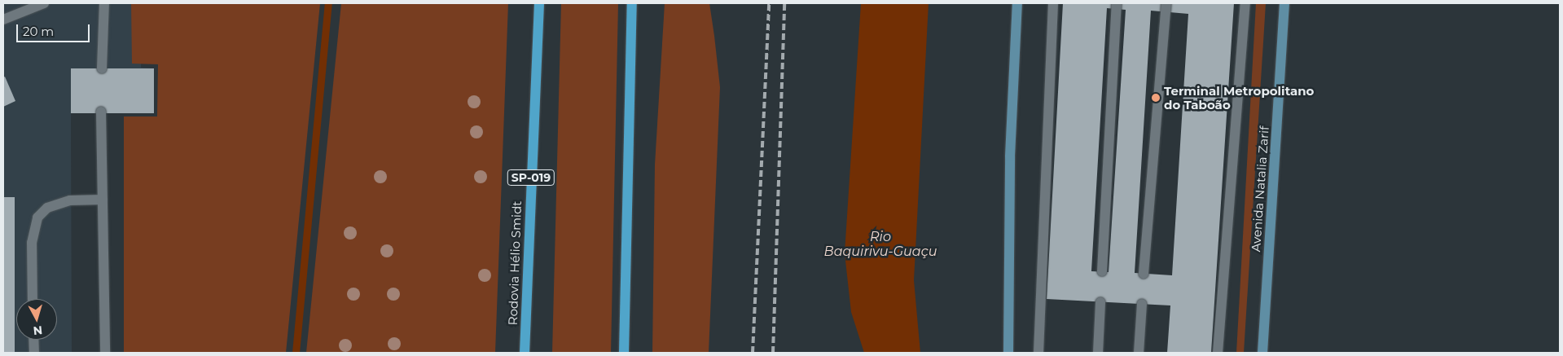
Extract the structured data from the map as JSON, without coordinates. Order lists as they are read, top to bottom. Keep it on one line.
{"streets":{"main road":["SP-019","Avenida Natalia Zarif","Rodovia Hélio Smidt"]},"water":["Rio Baquirivu-Guaçu"],"places":["Terminal Metropolitano do Taboão"],"scale_bar":"20 m","north":"bottom"}
